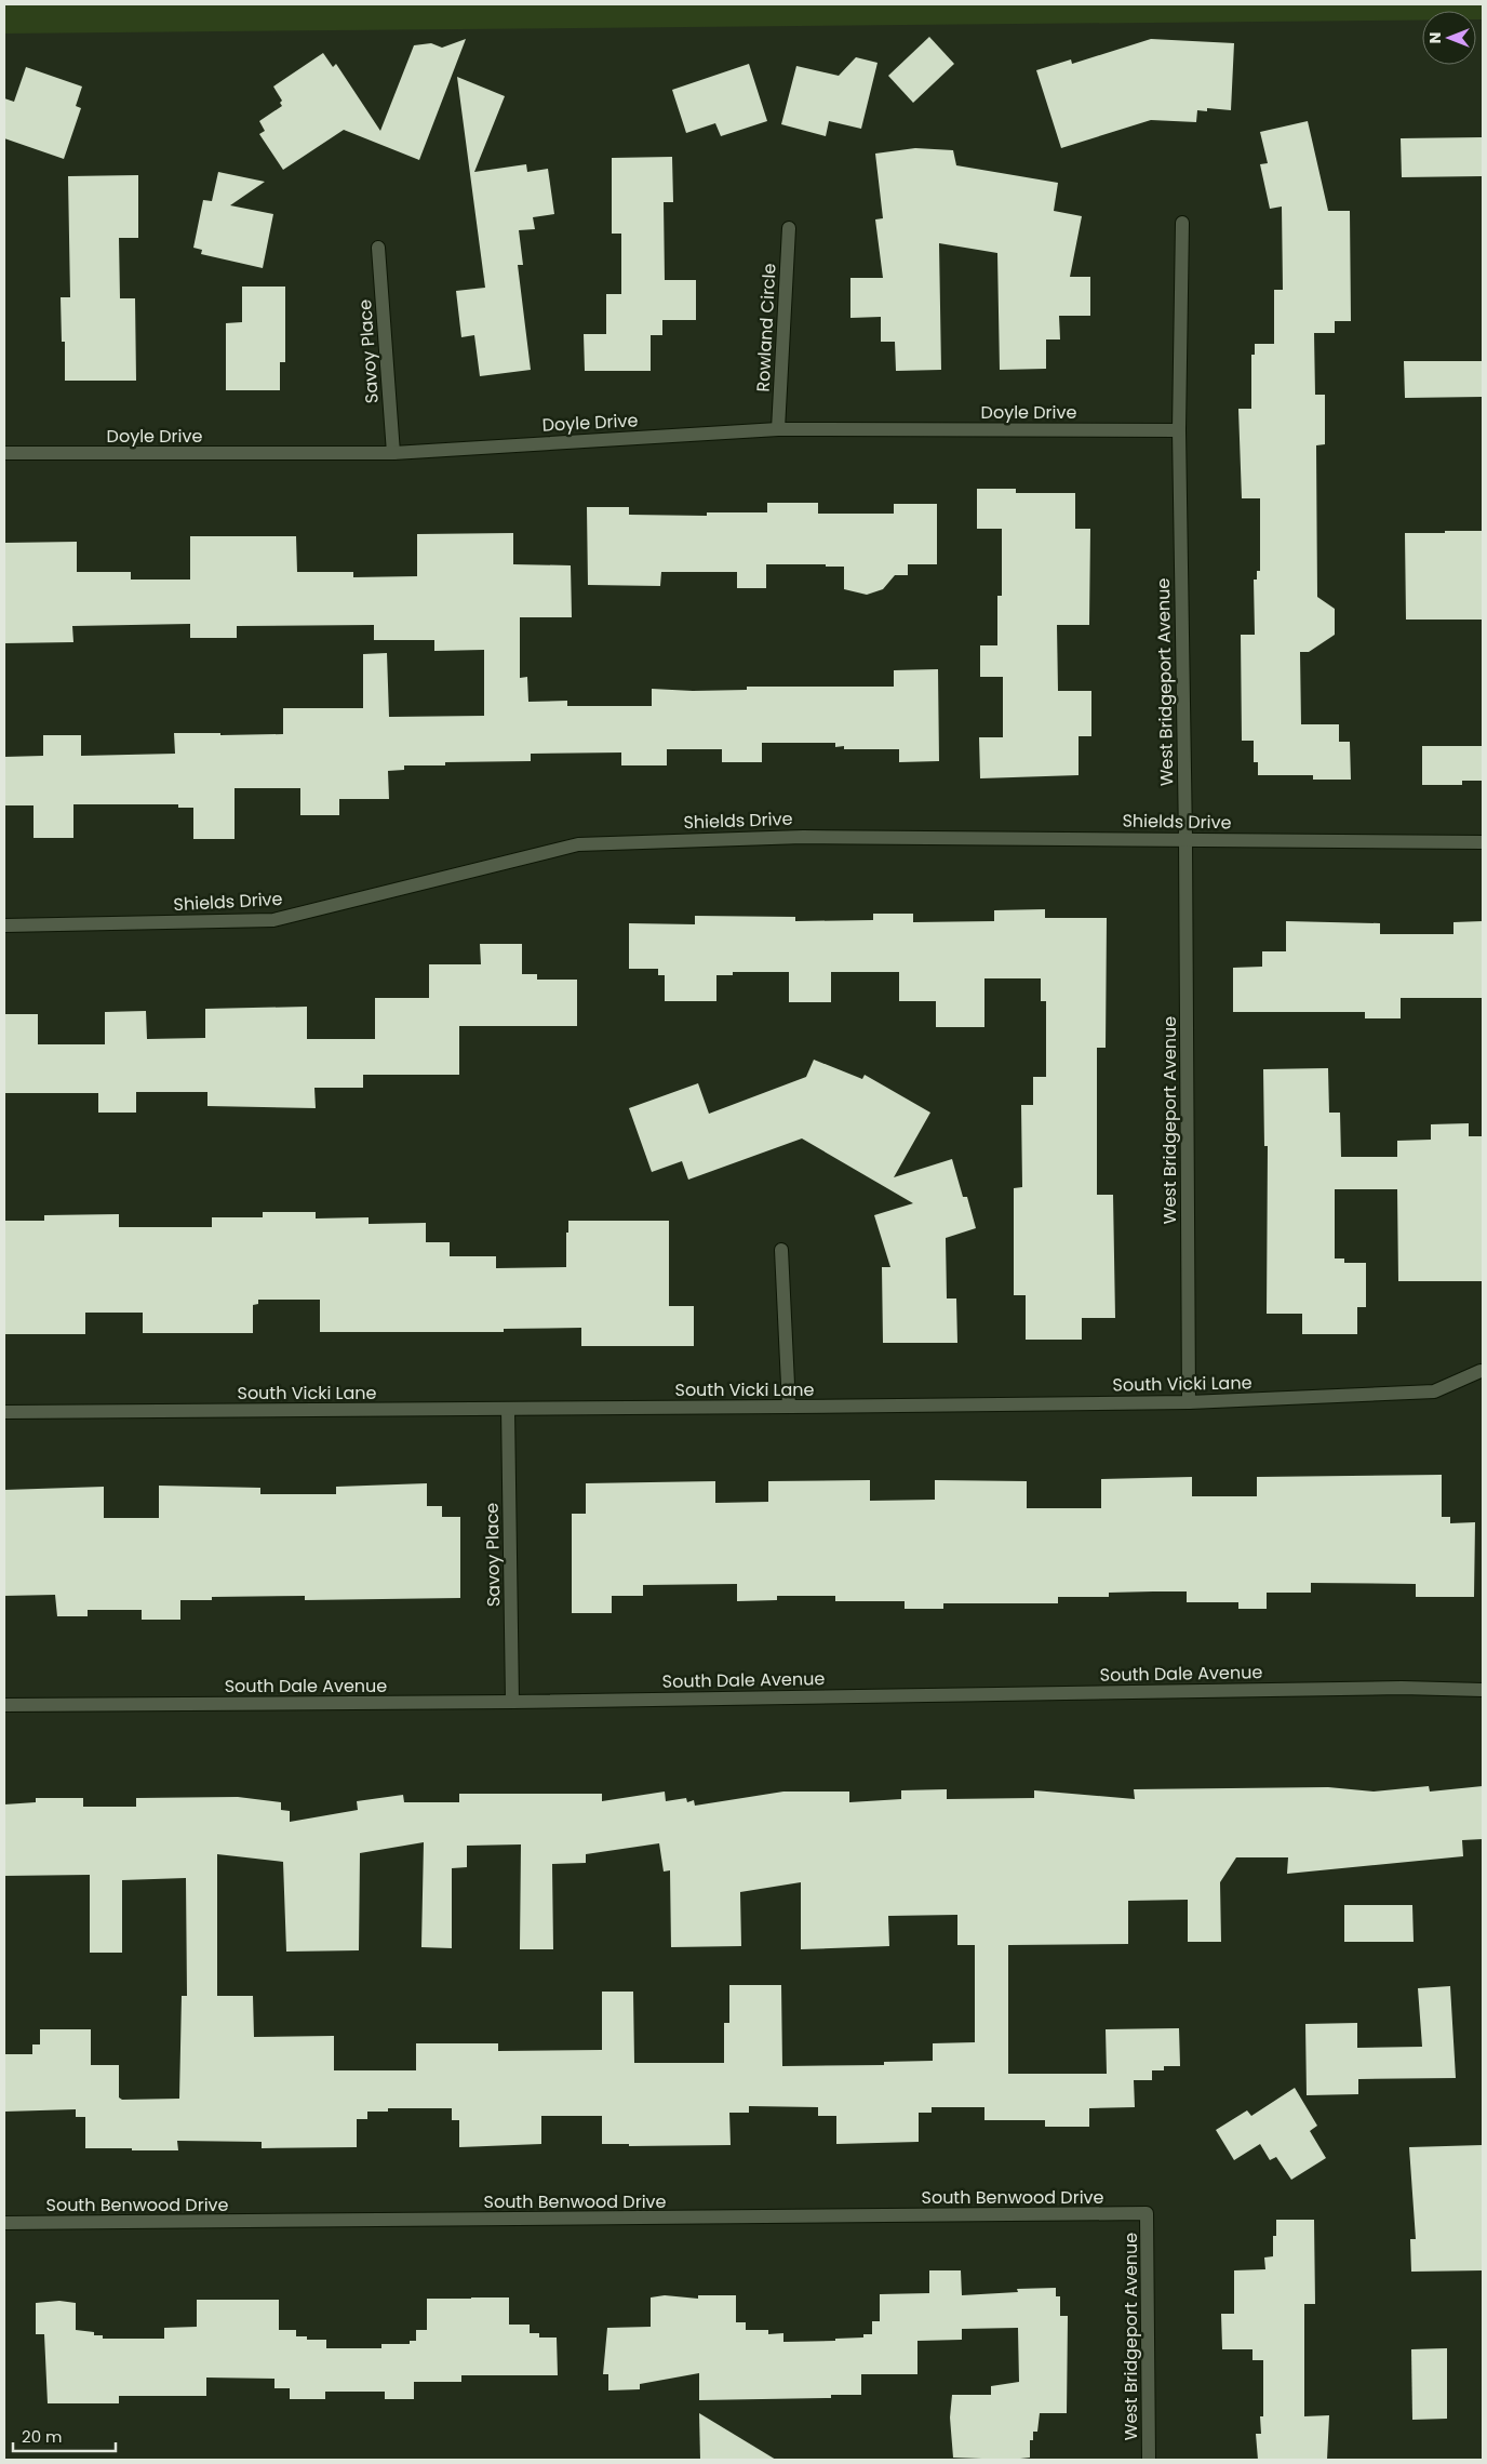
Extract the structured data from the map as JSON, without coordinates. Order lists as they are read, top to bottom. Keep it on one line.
{"streets":{"street":["Rowland Circle","Savoy Place","Doyle Drive","West Bridgeport Avenue","Shields Drive","South Vicki Lane","South Dale Avenue","South Benwood Drive"]},"crossings":[["Rowland Circle","Doyle Drive"],["Savoy Place","Doyle Drive"],["Savoy Place","South Vicki Lane"],["Savoy Place","South Dale Avenue"],["Doyle Drive","West Bridgeport Avenue"],["West Bridgeport Avenue","Shields Drive"],["West Bridgeport Avenue","South Vicki Lane"],["West Bridgeport Avenue","South Benwood Drive"]],"scale_bar":"20 m","north":"left"}
